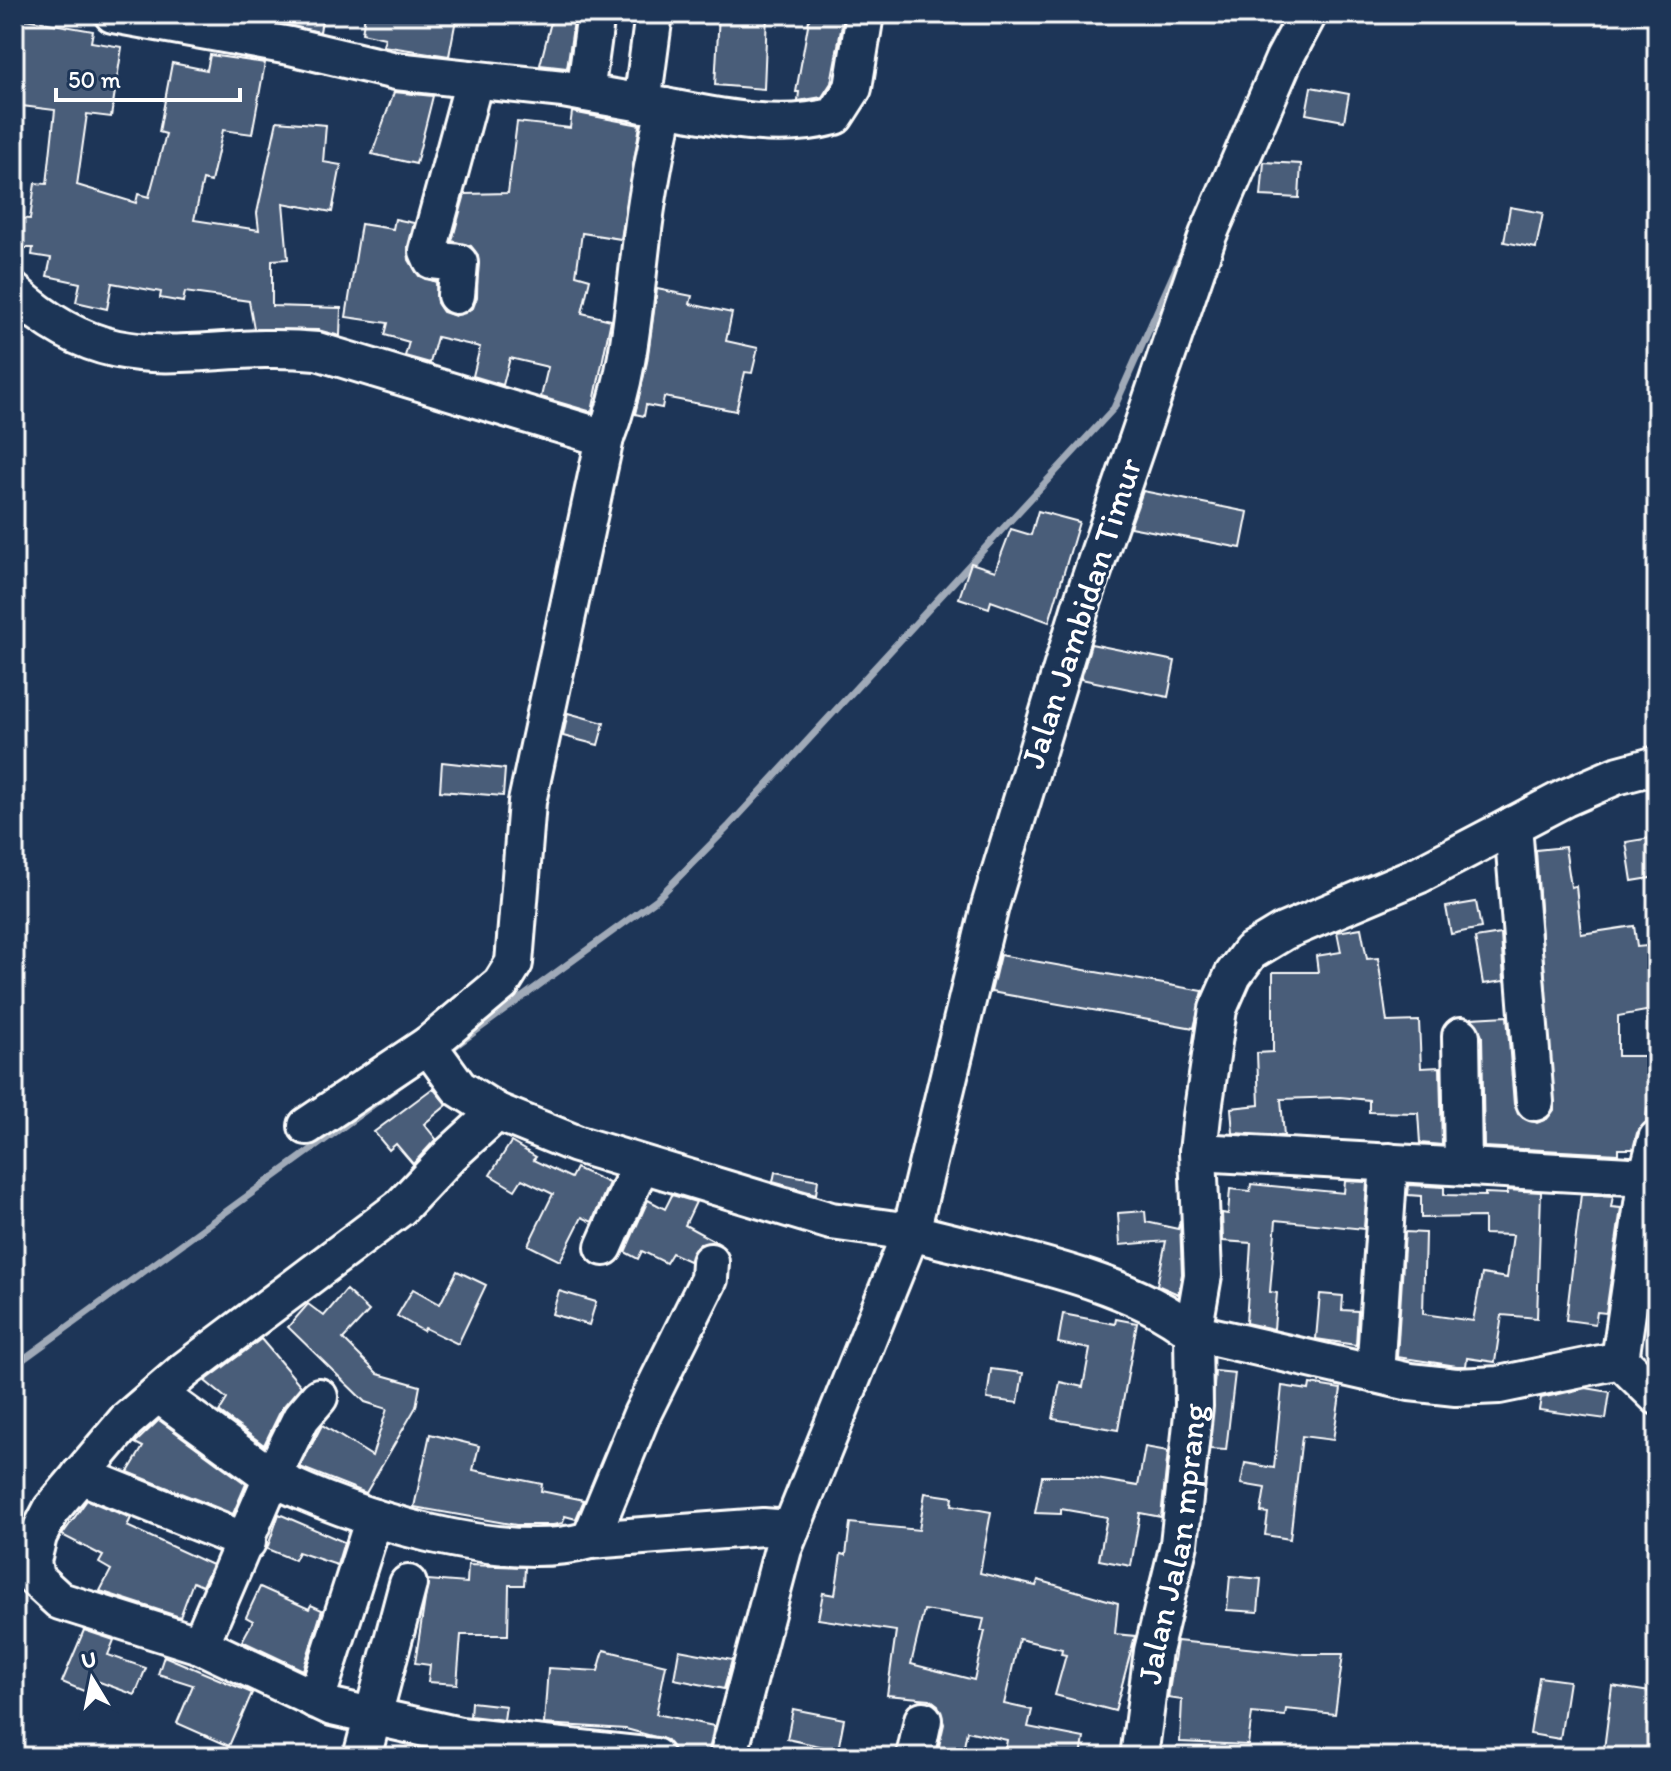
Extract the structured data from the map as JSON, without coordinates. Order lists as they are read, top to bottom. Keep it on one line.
{"streets":{"street":["Jalan Jambidan Timur","Jalan Jalan mprang"]},"scale_bar":"50 m","north":"top"}
